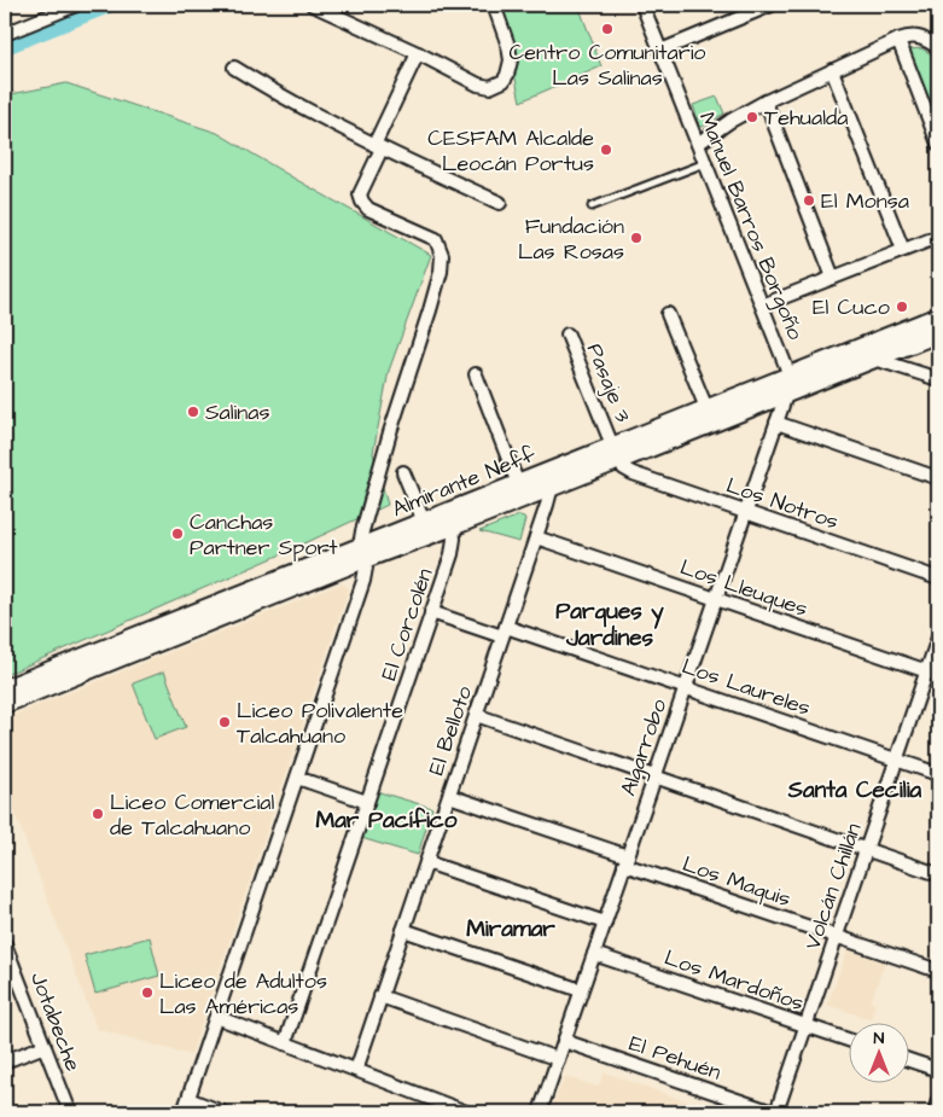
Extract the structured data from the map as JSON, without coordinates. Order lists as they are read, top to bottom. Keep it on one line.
{"streets":{"street":["Manuel Barros Borgoño","Pasaje 3","Almirante Neff","Los Notros","Los Lleuques","El Corcolén","Los Laureles","El Belloto","Algarrobo","Los Maquis","Volcán Chillán","Los Mardoños","Jotabeche","El Pehuén"]},"crossings":[["Manuel Barros Borgoño","Almirante Neff"],["Pasaje 3","Almirante Neff"],["Pasaje 3","Los Notros"],["Almirante Neff","Los Notros"],["Almirante Neff","El Corcolén"],["Almirante Neff","El Belloto"],["Almirante Neff","Algarrobo"],["Los Notros","Algarrobo"],["Los Lleuques","El Belloto"],["Los Lleuques","Algarrobo"],["Los Lleuques","Volcán Chillán"],["El Corcolén","Los Laureles"],["Los Laureles","El Belloto"],["Los Laureles","Algarrobo"],["Los Laureles","Volcán Chillán"],["El Belloto","Los Maquis"],["Algarrobo","Los Maquis"],["Algarrobo","Los Mardoños"],["Algarrobo","El Pehuén"],["Los Maquis","Volcán Chillán"],["Volcán Chillán","Los Mardoños"],["Volcán Chillán","El Pehuén"]],"districts":["Parques y Jardines","Santa Cecilia","Mar Pacífico","Miramar"],"places":["Centro Comunitario Las Salinas","Tehualda","CESFAM Alcalde Leocán Portus","El Monsa","Fundación Las Rosas","El Cuco","Salinas","Canchas Partner Sport","Liceo Polivalente Talcahuano","Liceo Comercial de Talcahuano","Liceo de Adultos Las Américas"],"north":"top"}
